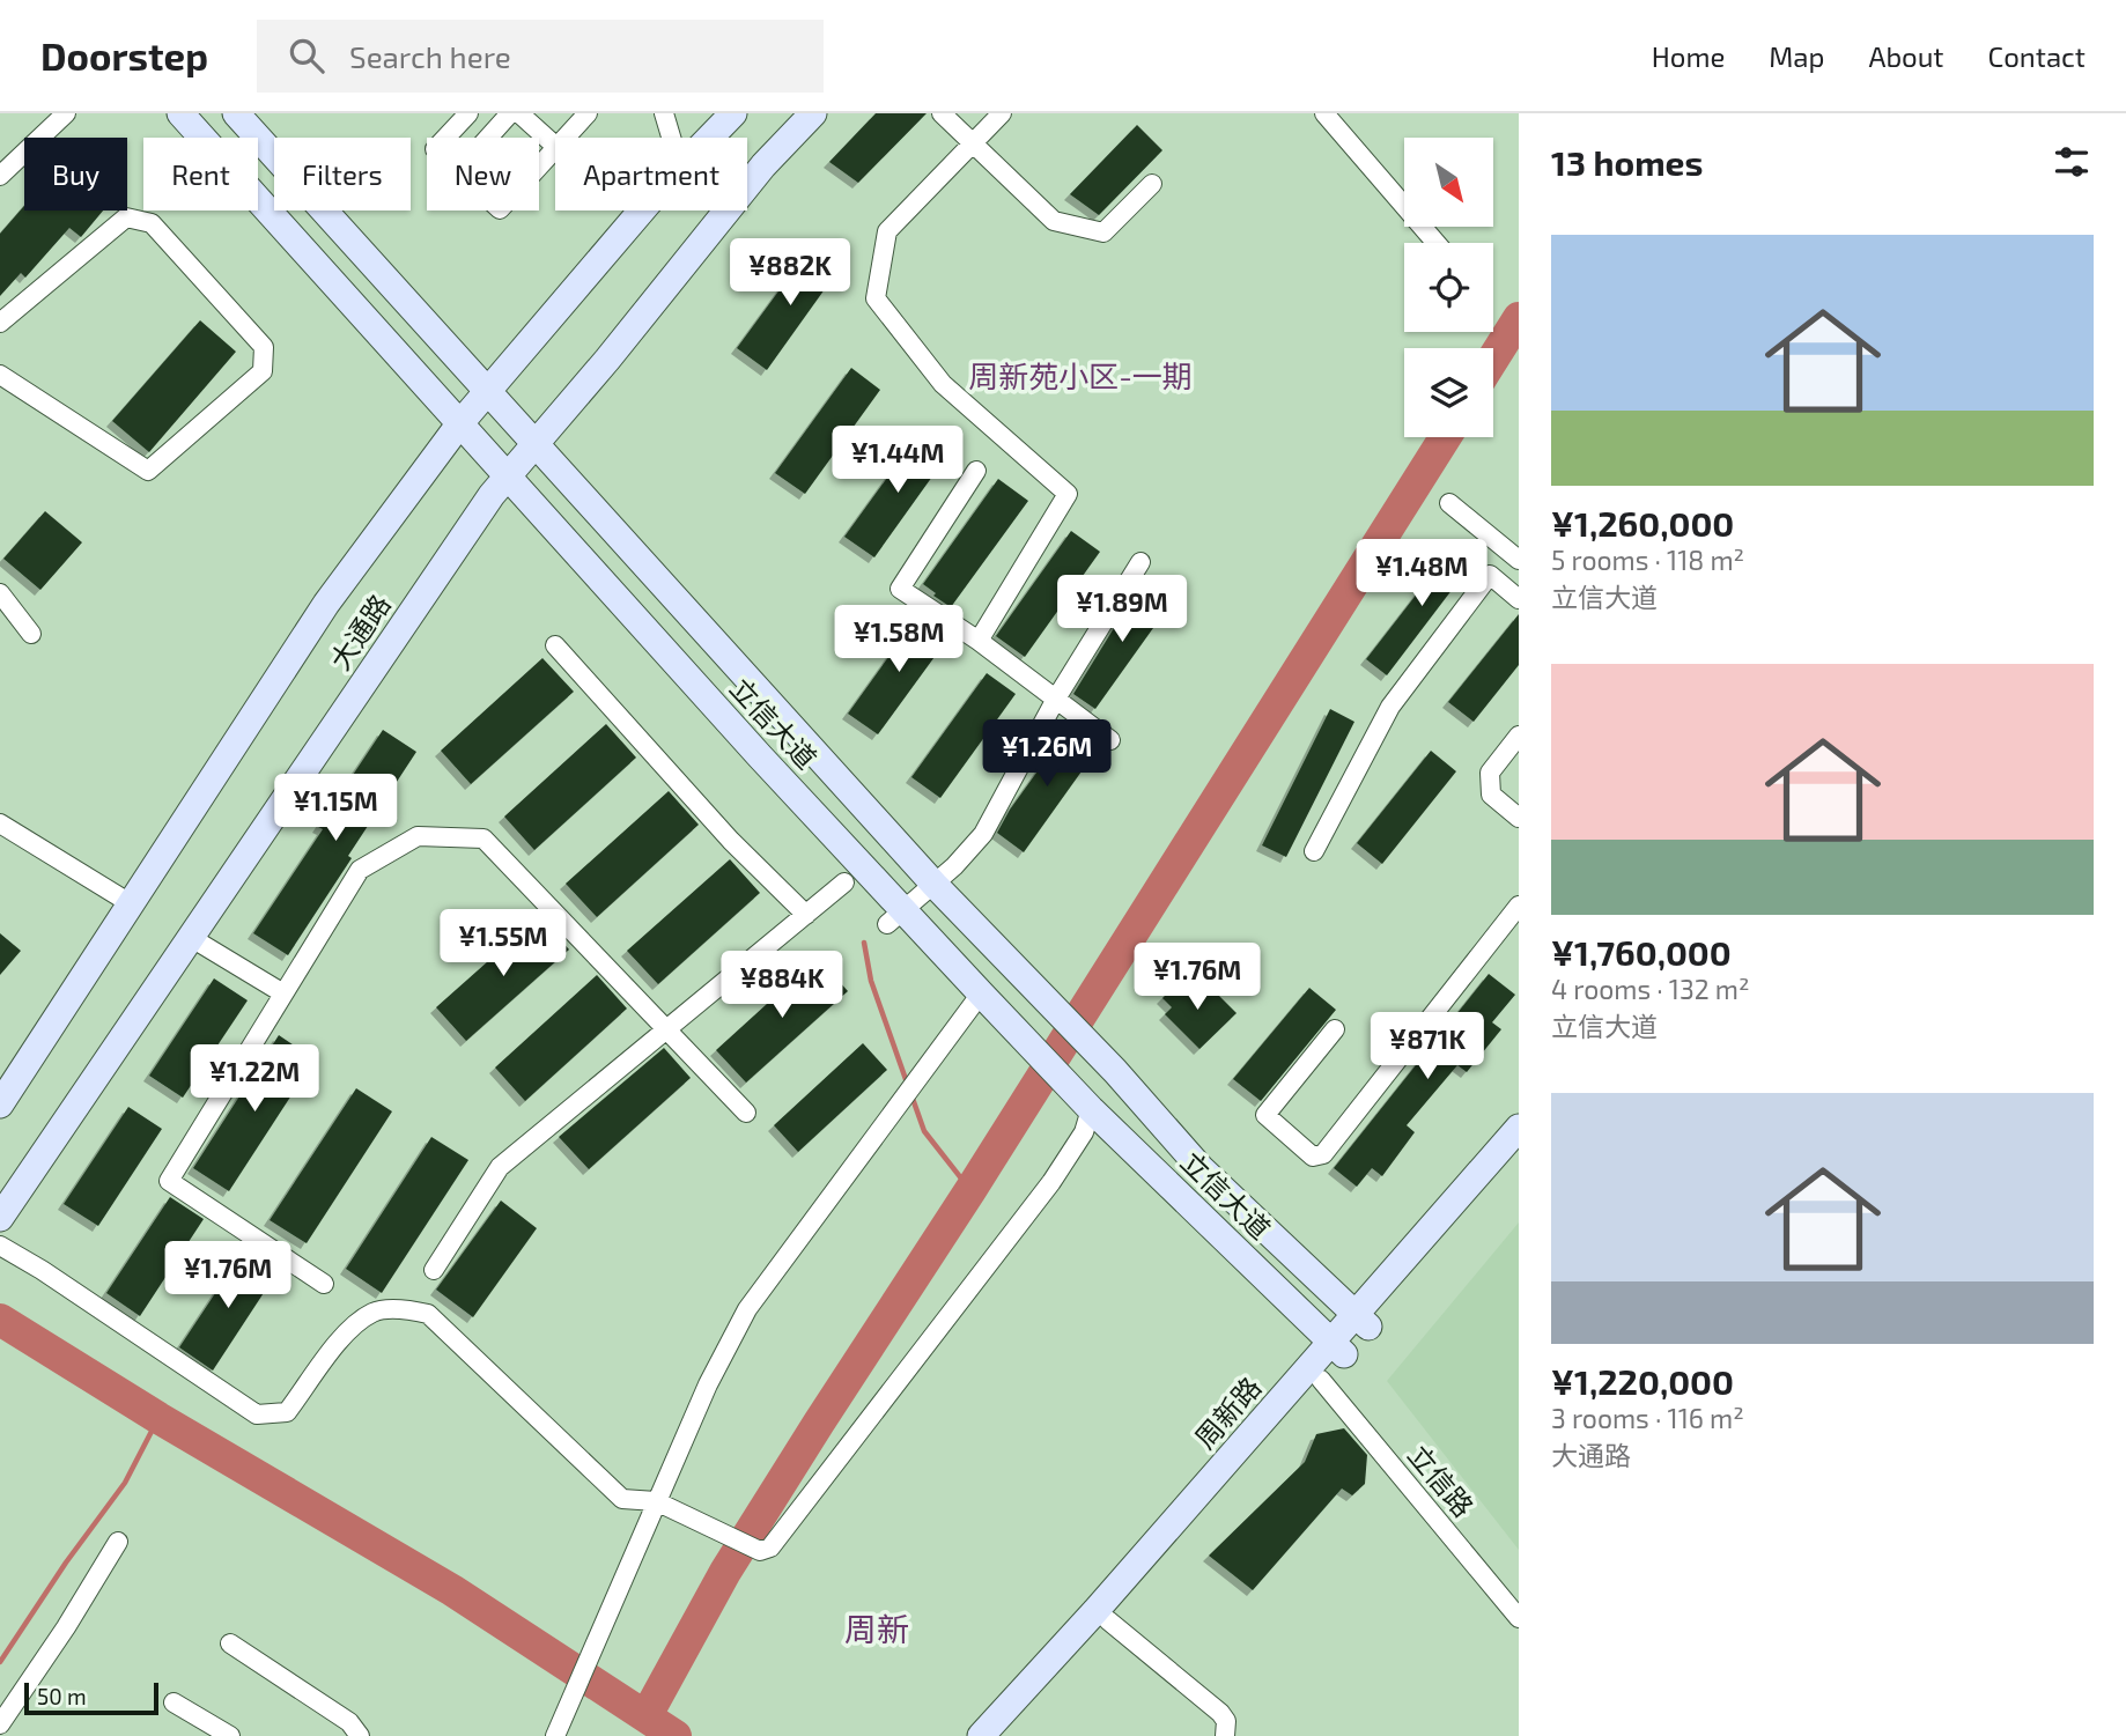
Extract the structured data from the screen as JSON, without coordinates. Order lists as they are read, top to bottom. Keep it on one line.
{"streets":{"street":["大通路","立信大道","周新路","立信路"]},"crossings":[["大通路","立信大道"],["立信大道","周新路"],["周新路","立信路"]],"districts":["周新苑小区-一期","周新"],"scale_bar":"50 m","north":"bottom right","page":{"header":"Doorstep","search":"Search here","nav":["Home","Map","About","Contact"],"heading":"13 homes","chip":["Buy","Rent","Filters","New","Apartment"],"list":[{"name":"¥1,260,000","note":"5 rooms · 118 m² · 立信大道"},{"name":"¥1,760,000","note":"4 rooms · 132 m² · 立信大道"},{"name":"¥1,220,000","note":"3 rooms · 116 m² · 大通路"}],"price":["¥882K","¥1.44M","¥1.48M","¥1.89M","¥1.58M","¥1.26M","¥1.15M","¥1.55M","¥1.76M","¥884K","¥871K","¥1.22M","¥1.76M"],"scale":"50 m"}}
